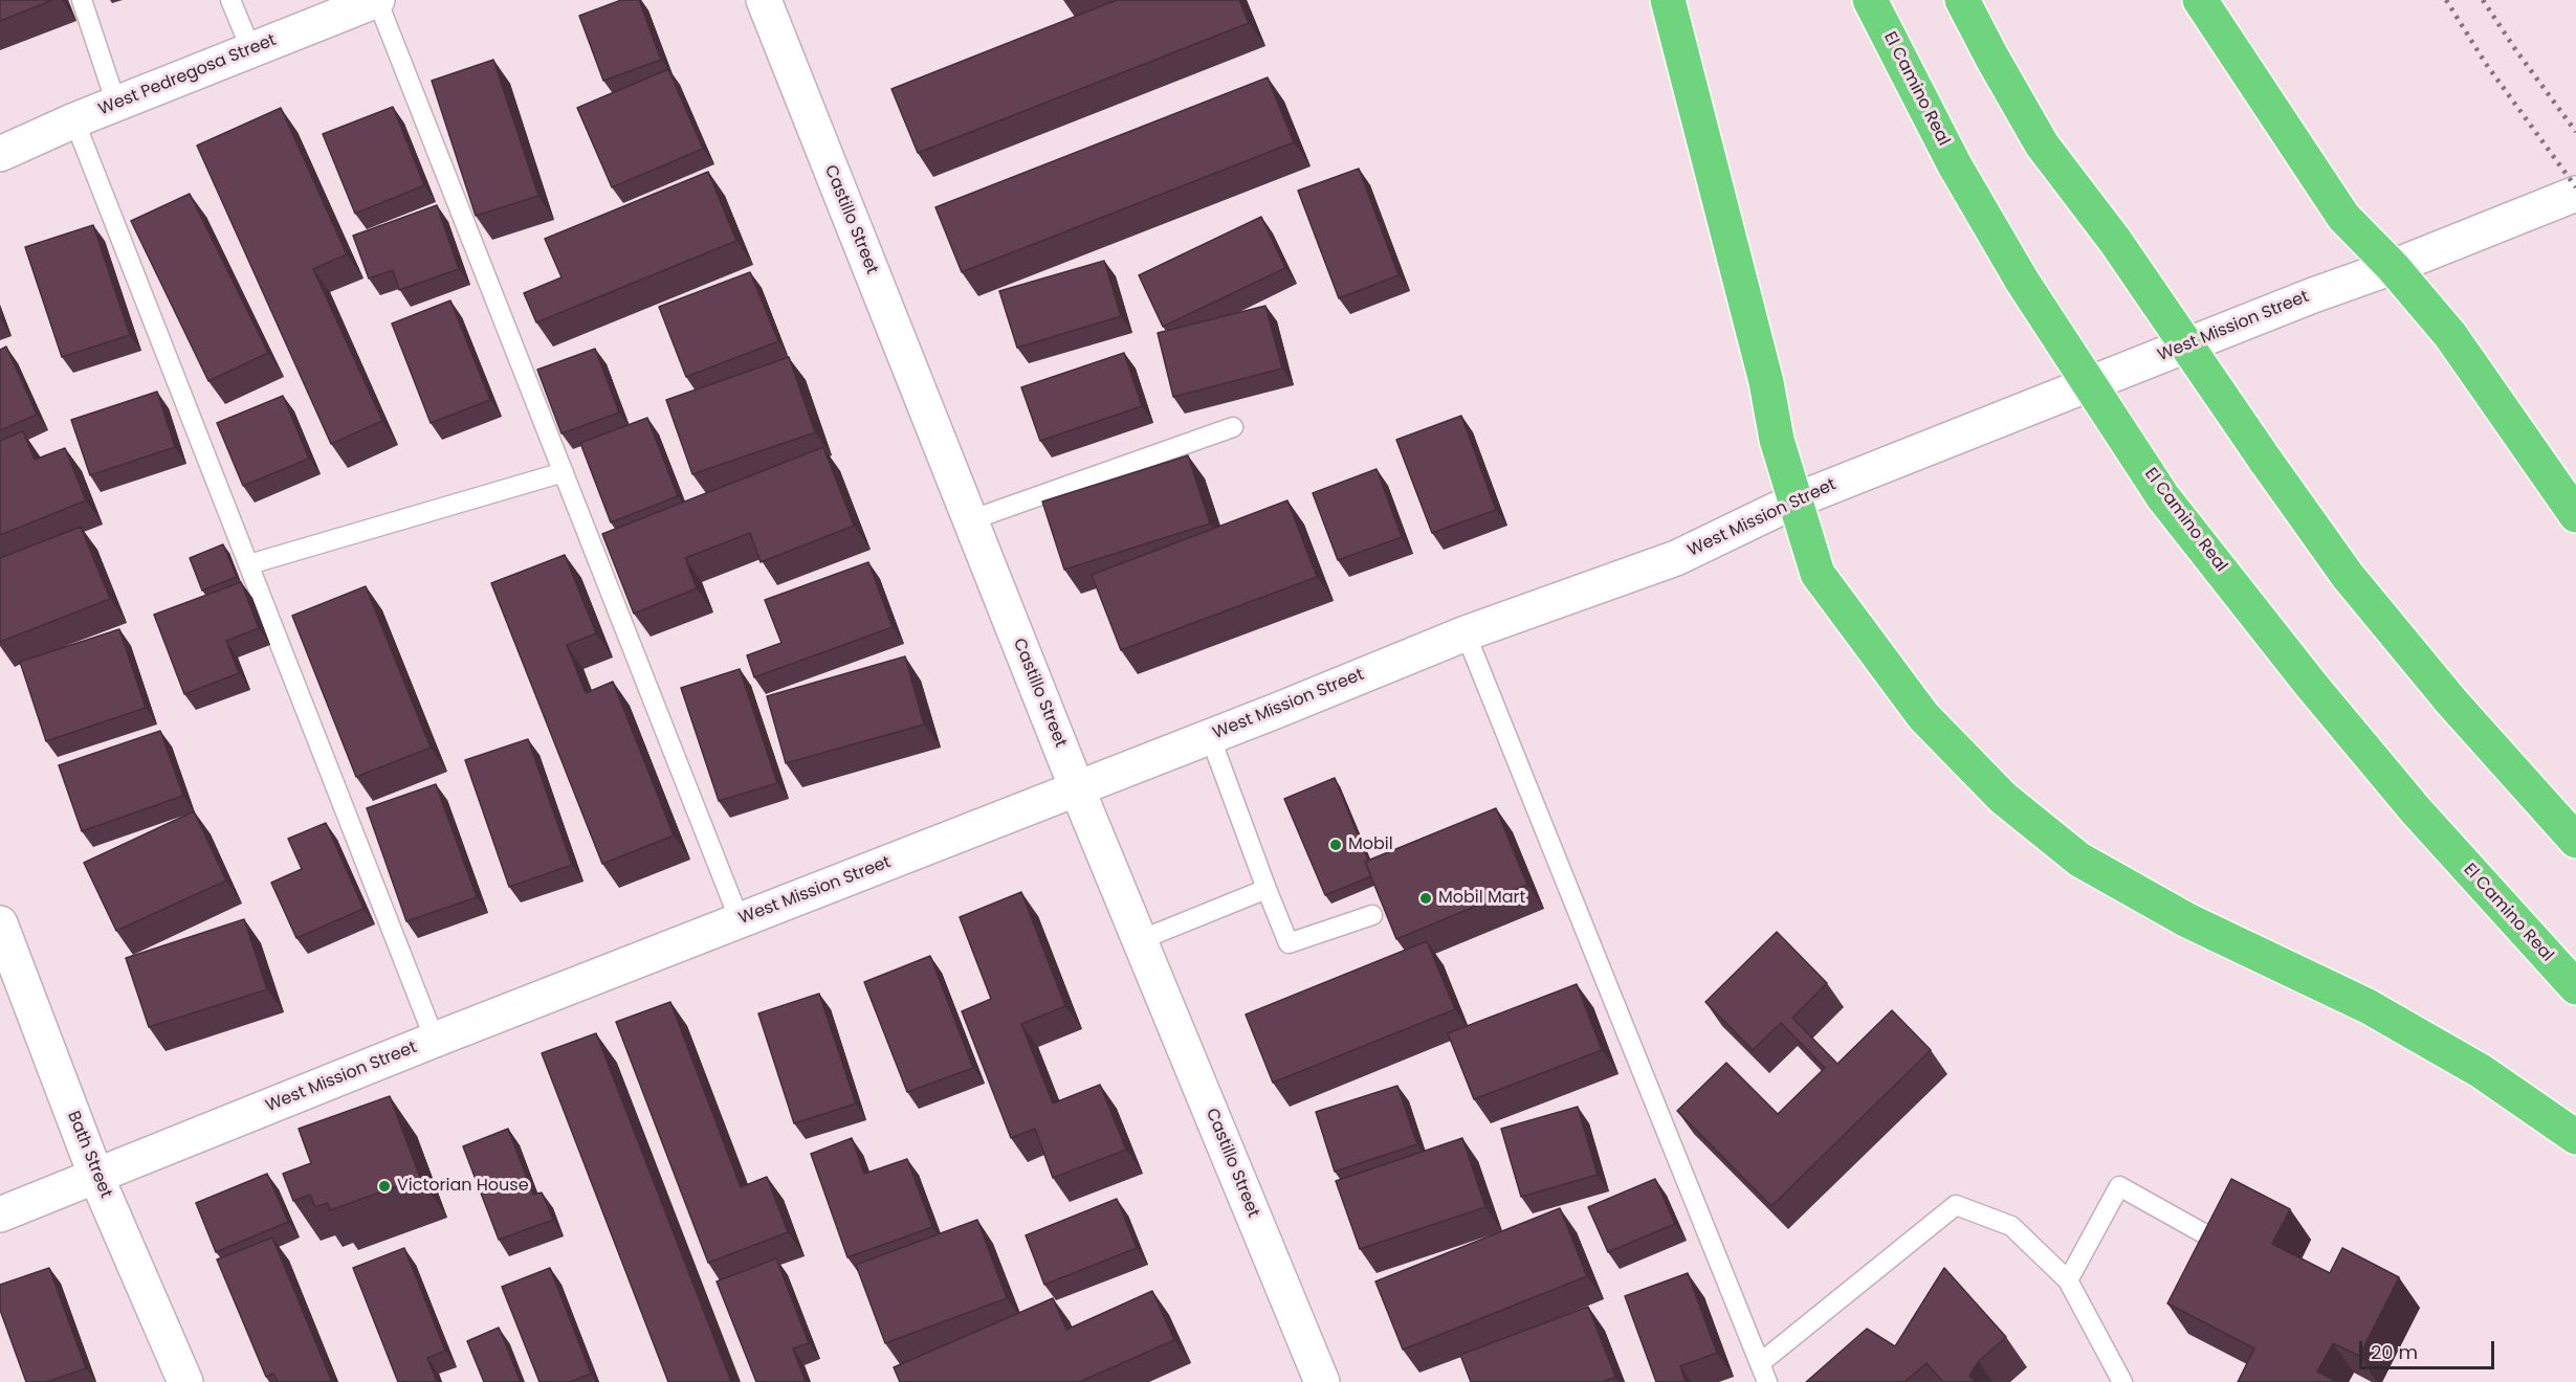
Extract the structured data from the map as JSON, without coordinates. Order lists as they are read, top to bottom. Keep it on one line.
{"streets":{"highway":["El Camino Real"],"street":["West Pedregosa Street","Castillo Street","West Mission Street","Bath Street"]},"crossings":[["Castillo Street","West Mission Street"],["West Mission Street","Bath Street"]],"places":["Mobil","Mobil Mart","Victorian House"],"scale_bar":"20 m"}
